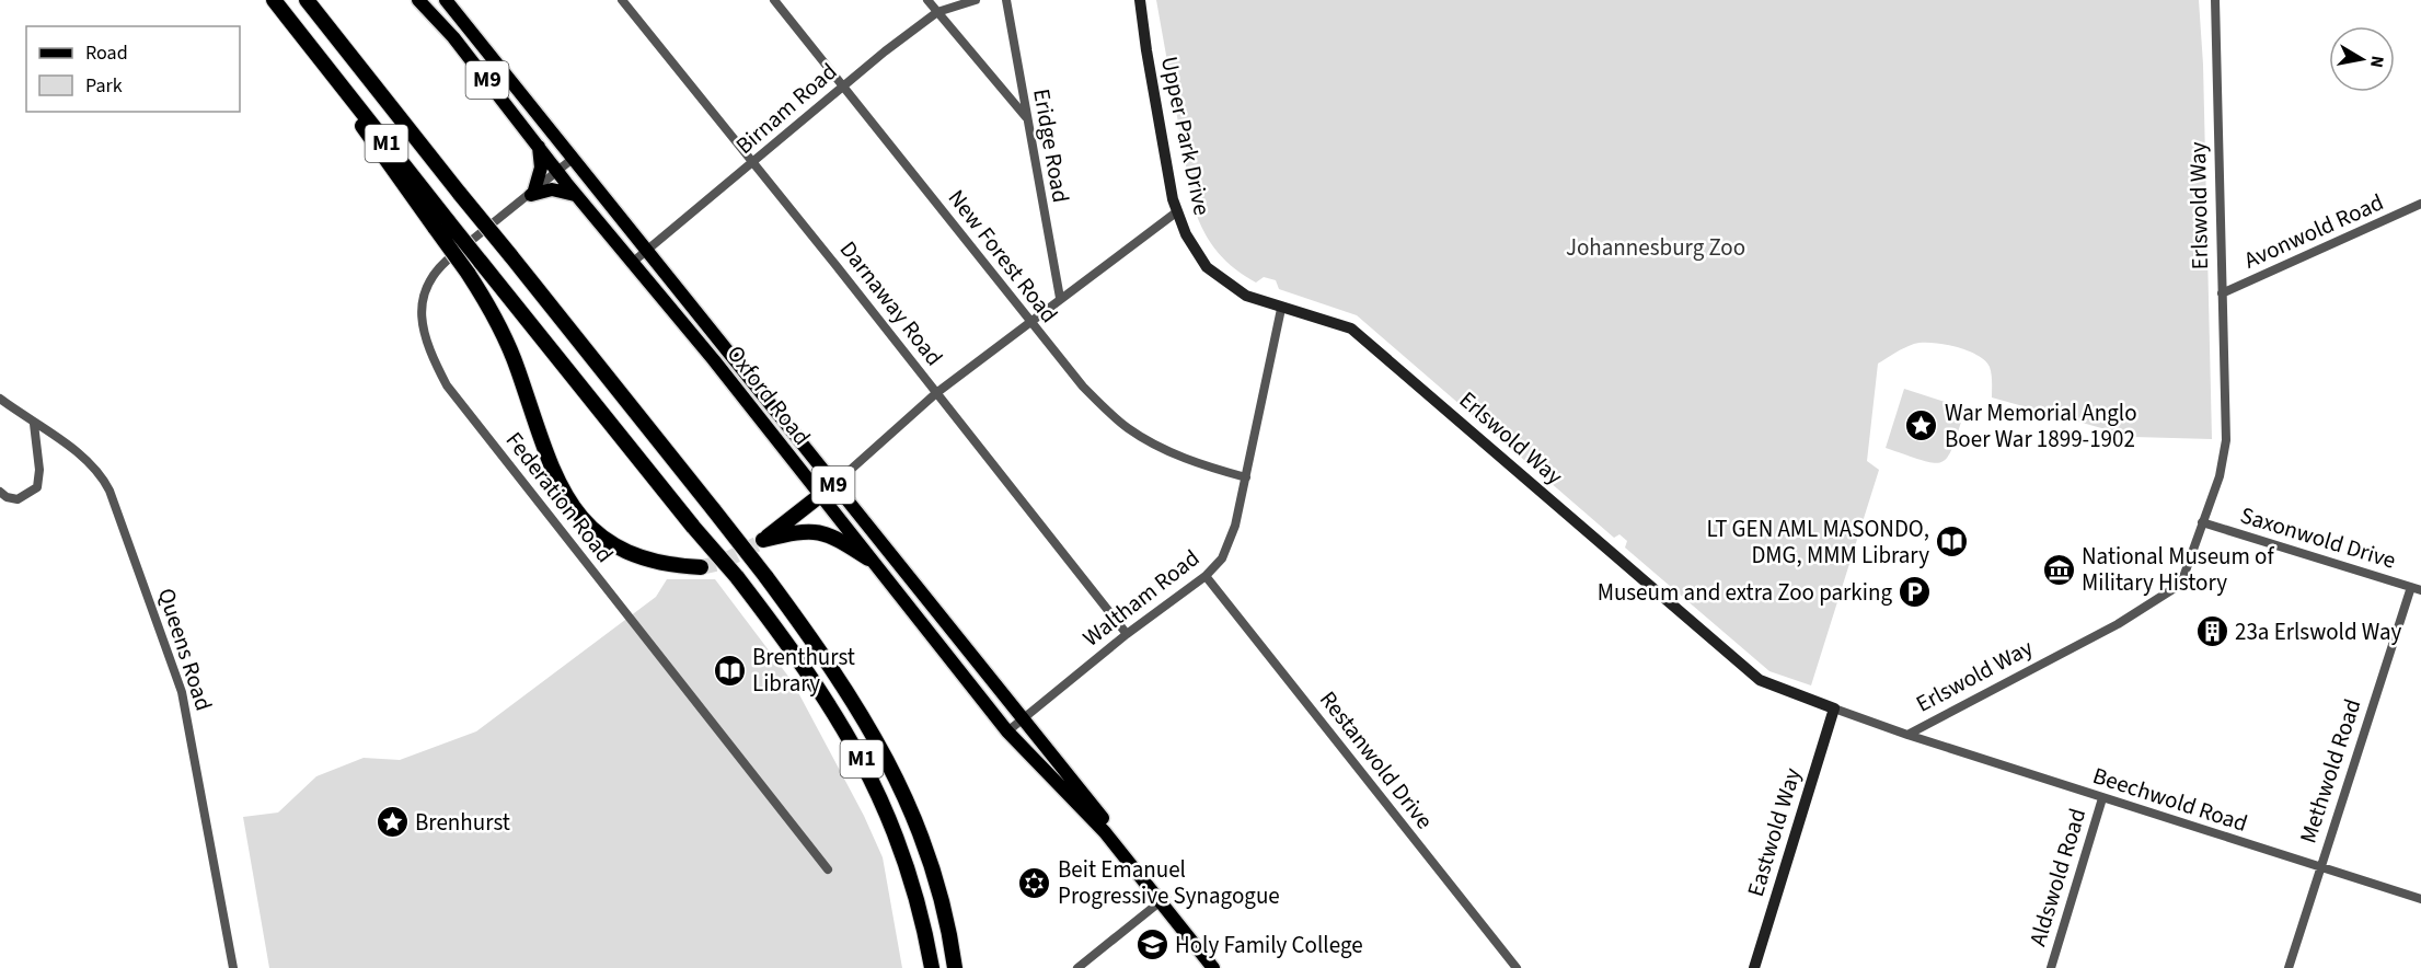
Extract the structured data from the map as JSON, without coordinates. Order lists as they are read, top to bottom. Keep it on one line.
{"streets":{"highway":["M1"],"main road":["M9","Upper Park Drive","Erlswold Way","Oxford Road","Eastwold Way"],"street":["Birnam Road","Eridge Road","Avonwold Road","New Forest Road","Darnaway Road","Federation Road","Saxonwold Drive","Waltham Road","Queens Road","Restanwold Drive","Methwold Road","Beechwold Road","Aldswold Road"]},"crossings":[["Birnam Road","New Forest Road"],["Birnam Road","Darnaway Road"],["Birnam Road","Oxford Road"],["Upper Park Drive","Erlswold Way"],["Upper Park Drive","Waltham Road"],["Erlswold Way","Avonwold Road"],["Erlswold Way","Saxonwold Drive"],["Erlswold Way","Waltham Road"],["Erlswold Way","Beechwold Road"],["Erlswold Way","Eastwold Way"],["New Forest Road","Waltham Road"],["Darnaway Road","Waltham Road"],["Oxford Road","Federation Road"],["Oxford Road","Waltham Road"],["Saxonwold Drive","Methwold Road"],["Waltham Road","Restanwold Drive"],["Methwold Road","Beechwold Road"],["Beechwold Road","Aldswold Road"]],"parks":["Johannesburg Zoo"],"places":{"place":["War Memorial Anglo Boer War 1899-1902","Brenhurst"],"library":["LT GEN AML MASONDO, DMG, MMM Library","Brenthurst Library"],"museum":["National Museum of Military History"],"parking":["Museum and extra Zoo parking"],"building":["23a Erlswold Way"],"synagogue":["Beit Emanuel Progressive Synagogue"],"school or university":["Holy Family College"]},"legend":["Road","Park"],"north":"right"}
